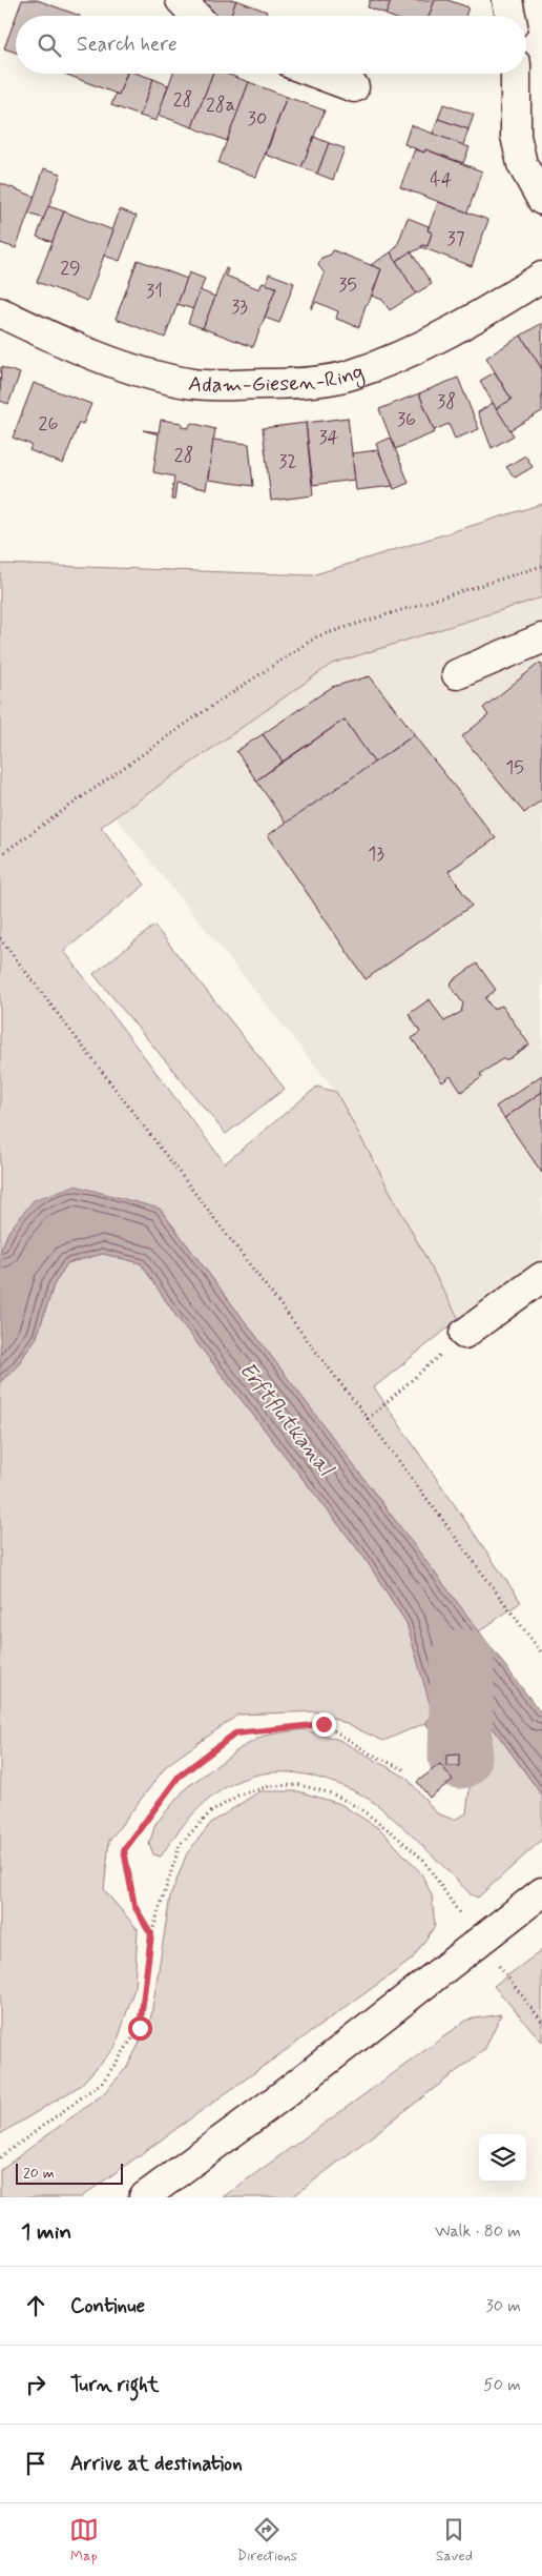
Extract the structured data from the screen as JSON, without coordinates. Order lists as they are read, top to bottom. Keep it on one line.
{"streets":{"street":["Adam-Giesen-Ring"]},"water":["Erftflutkanal"],"house_numbers":["28","28a","30","44","37","29","35","31","33","38","36","26","34","28","32","15","13"],"scale_bar":"20 m","page":{"search":"Search here","scale":"20 m","heading":["1 min","Walk · 80 m"],"list":[["Continue","30 m"],["Turn right","50 m"],"Arrive at destination"],"nav":["Map","Directions","Saved"]}}
